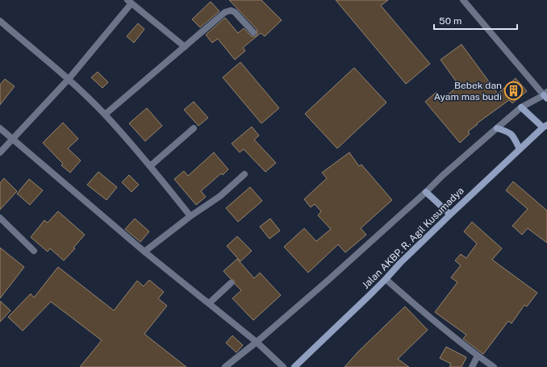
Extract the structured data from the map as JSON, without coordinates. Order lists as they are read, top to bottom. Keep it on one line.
{"streets":{"main road":["Jalan AKBP. R. Agil Kusumadya"]},"places":{"building":["Bebek dan Ayam mas budi"]},"scale_bar":"50 m"}
